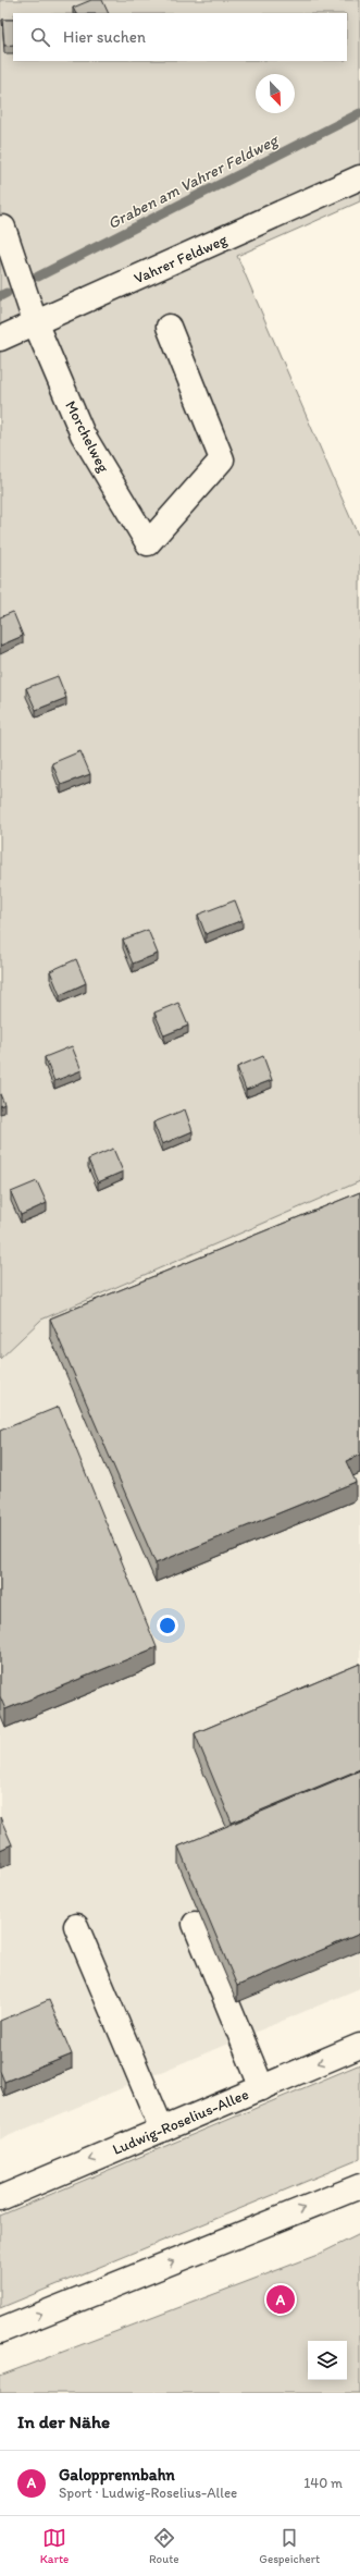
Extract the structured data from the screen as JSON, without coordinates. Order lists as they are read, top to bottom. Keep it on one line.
{"streets":{"main road":["Vahrer Feldweg","Morchelweg","Ludwig-Roselius-Allee"]},"crossings":[["Vahrer Feldweg","Morchelweg"]],"water":["Graben am Vahrer Feldweg"],"north":"bottom right","page":{"search":"Hier suchen","pins":"A","heading":"In der Nähe","list":[{"mark":"A","name":"Galopprennbahn","note":"Sport · Ludwig-Roselius-Allee","value":"140 m"}],"nav":["Karte","Route","Gespeichert"]}}
